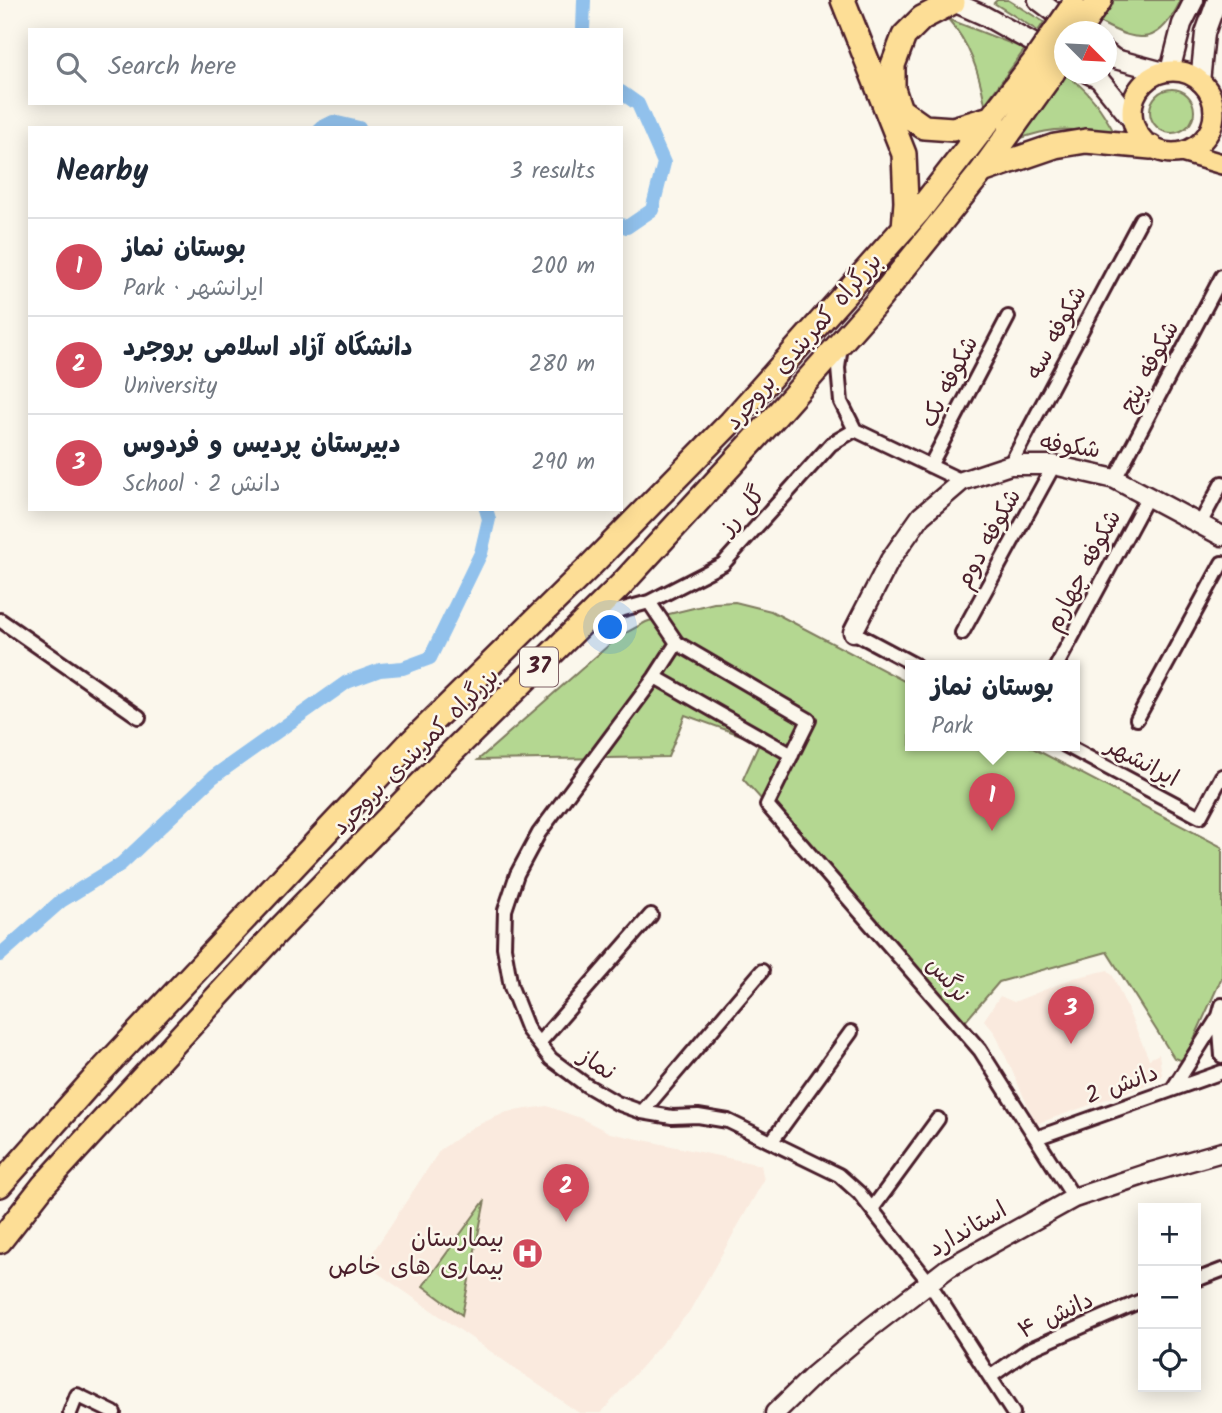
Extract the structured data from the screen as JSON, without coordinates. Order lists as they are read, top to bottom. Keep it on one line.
{"streets":{"highway":["بزرگراه کمربندی بروجرد","37"],"street":["شکوفه سه","شکوفه پنج","شکوفه یک","شکوفه","گل رز","شکوفه دوم","شکوفه چهارم","ایرانشهر","نرگس","نماز","دانش 2","استاندارد","دانش ۴"]},"crossings":[["شکوفه سه","شکوفه"],["بزرگراه کمربندی بروجرد","گل رز"],["شکوفه پنج","شکوفه"],["شکوفه","شکوفه دوم"],["شکوفه","شکوفه چهارم"],["نرگس","دانش 2"],["نرگس","استاندارد"],["نماز","استاندارد"],["نماز","دانش ۴"]],"places":{"hospital":["بیمارستان بیماری های خاص"]},"north":"bottom right","page":{"search":"Search here","heading":["Nearby","3 results"],"list":[{"mark":"1","name":"بوستان نماز","note":"Park · ایرانشهر","value":"200 m"},{"mark":"2","name":"دانشگاه آزاد اسلامی بروجرد","note":"University","value":"280 m"},{"mark":"3","name":"دبیرستان پردیس و فردوس","note":"School · دانش 2","value":"290 m"}],"popup":["بوستان نماز","Park"],"pins":["1","3","2"],"map_buttons":["+","−"]}}
